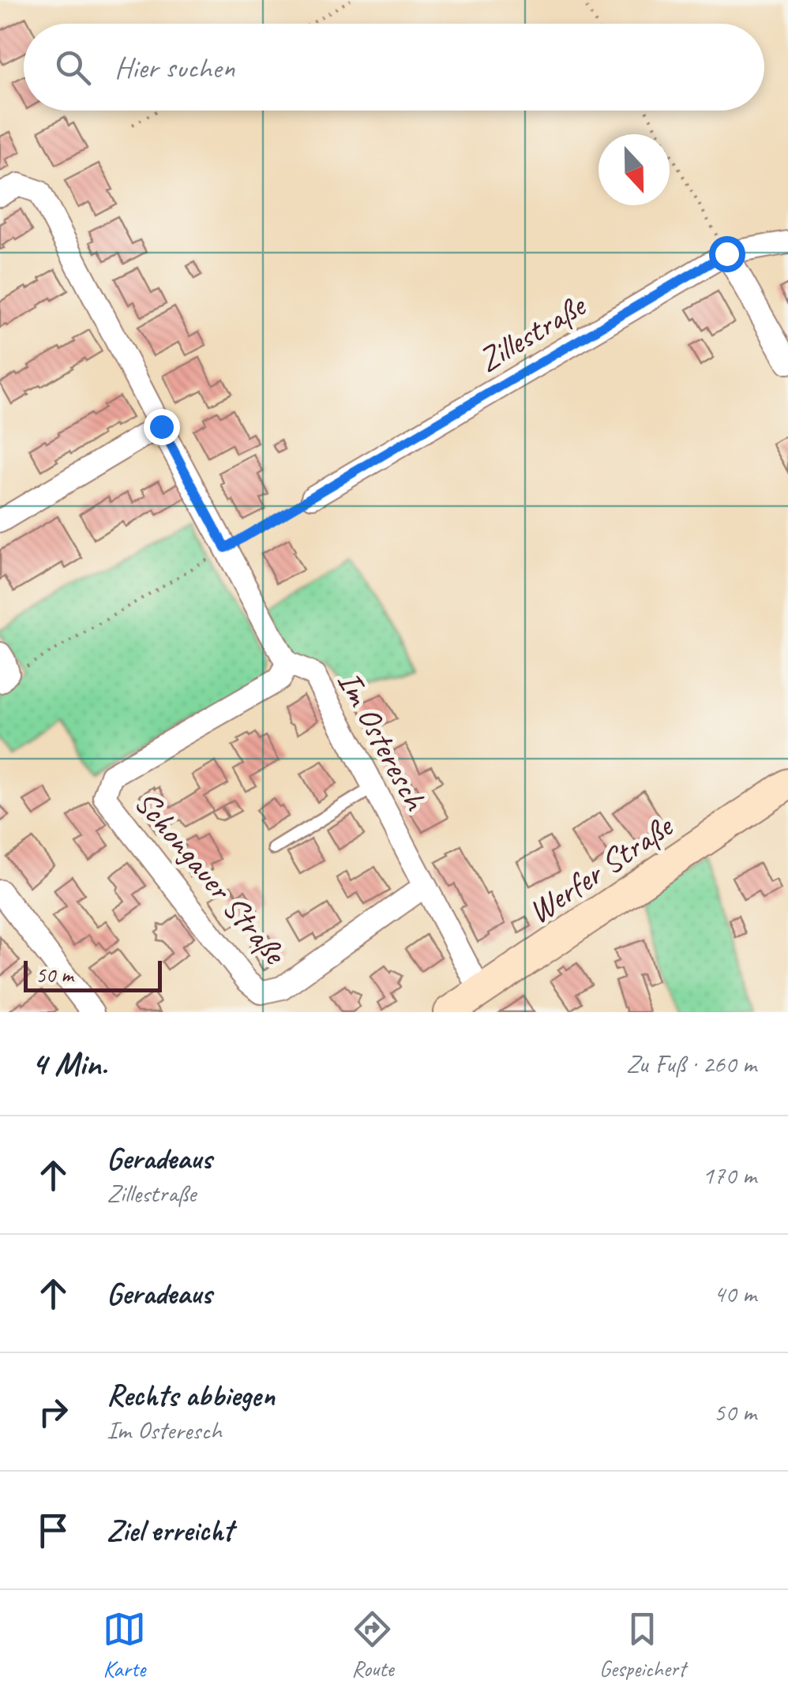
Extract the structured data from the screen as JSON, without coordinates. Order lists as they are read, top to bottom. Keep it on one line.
{"streets":{"street":["Zillestraße","Im Osteresch","Werfer Straße","Schongauer Straße"]},"crossings":[["Im Osteresch","Werfer Straße"],["Im Osteresch","Schongauer Straße"]],"scale_bar":"50 m","north":"bottom","page":{"search":"Hier suchen","scale":"50 m","heading":["4 Min.","Zu Fuß · 260 m"],"list":[["Geradeaus","Zillestraße","170 m"],["Geradeaus","40 m"],["Rechts abbiegen","Im Osteresch","50 m"],"Ziel erreicht"],"nav":["Karte","Route","Gespeichert"]}}
